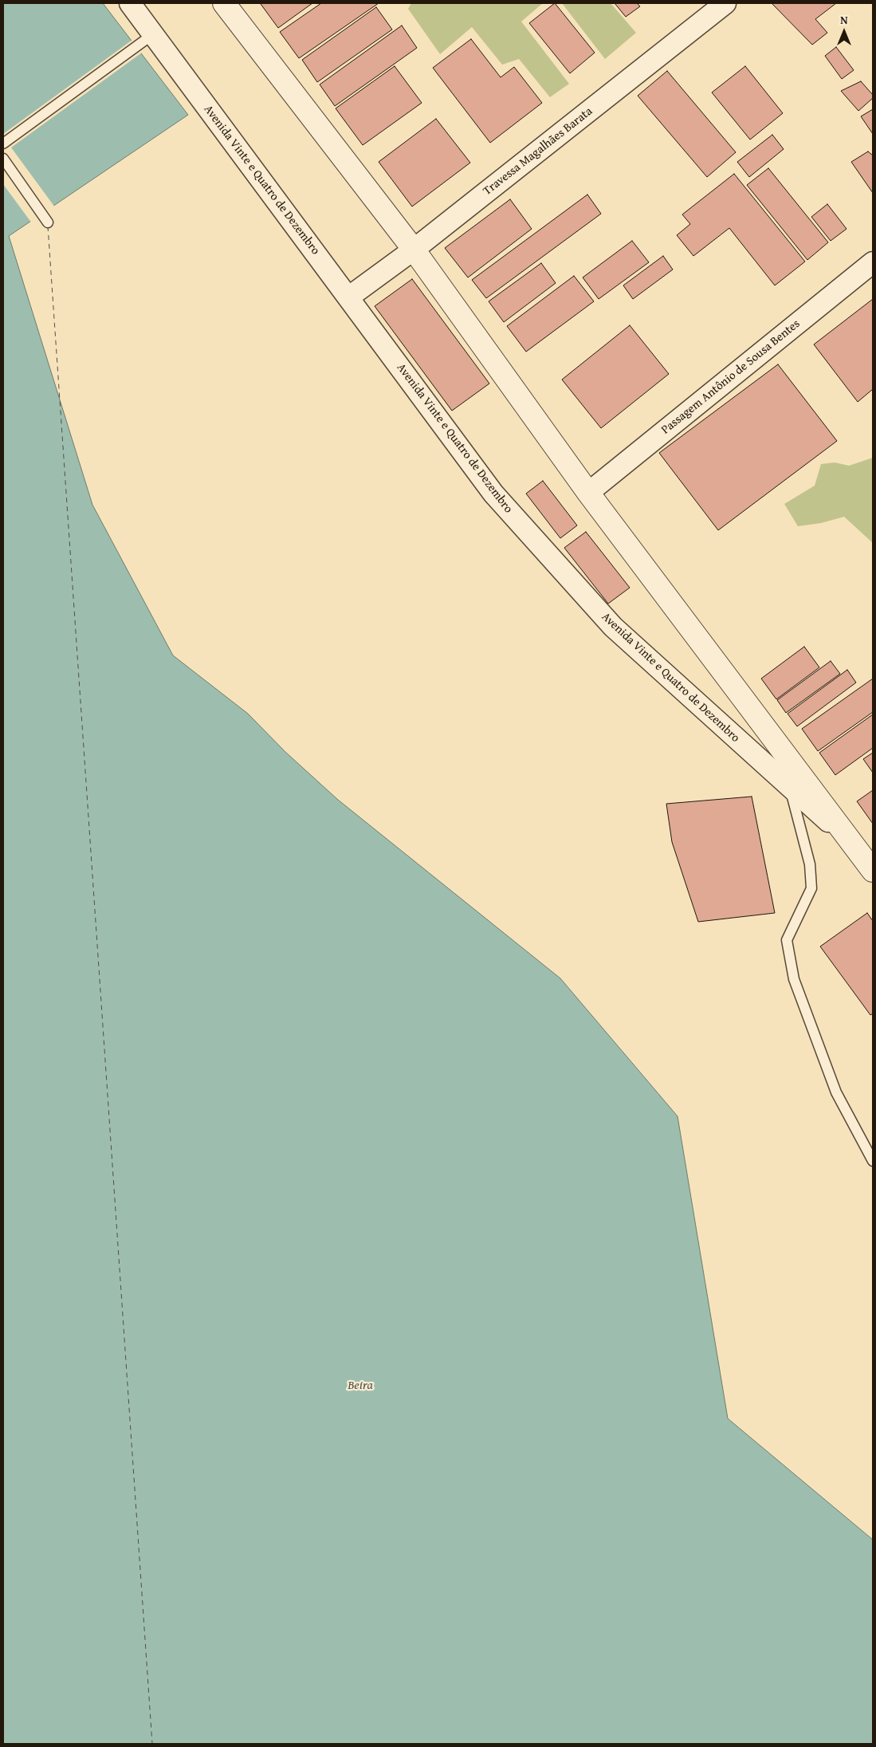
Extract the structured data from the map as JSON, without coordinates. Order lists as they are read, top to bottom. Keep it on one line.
{"streets":{"street":["Travessa Magalhães Barata","Avenida Vinte e Quatro de Dezembro","Passagem Antônio de Sousa Bentes"]},"crossings":[["Travessa Magalhães Barata","Avenida Vinte e Quatro de Dezembro"],["Avenida Vinte e Quatro de Dezembro","Passagem Antônio de Sousa Bentes"]],"water":["Beira"],"north":"top"}
